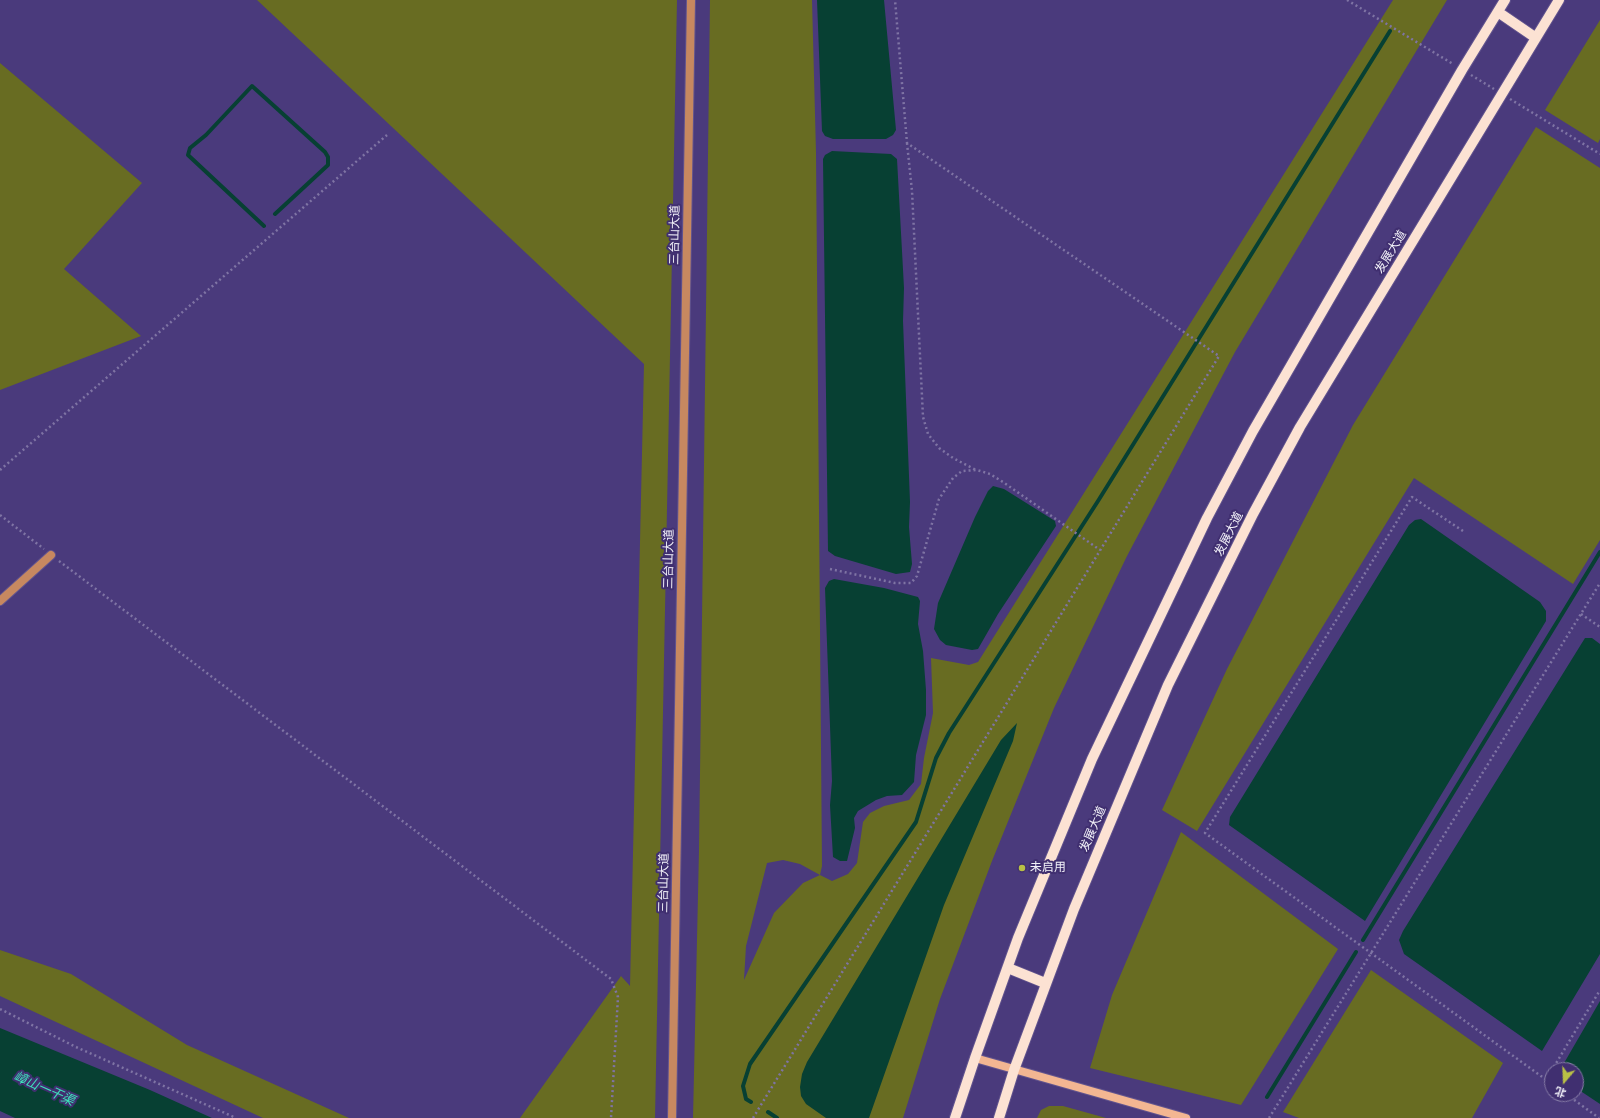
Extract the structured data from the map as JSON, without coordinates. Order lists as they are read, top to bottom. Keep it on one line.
{"streets":{"main road":["发展大道"],"street":["三台山大道"]},"water":["嶂山一干渠"],"places":["未启用"],"north":"bottom"}
